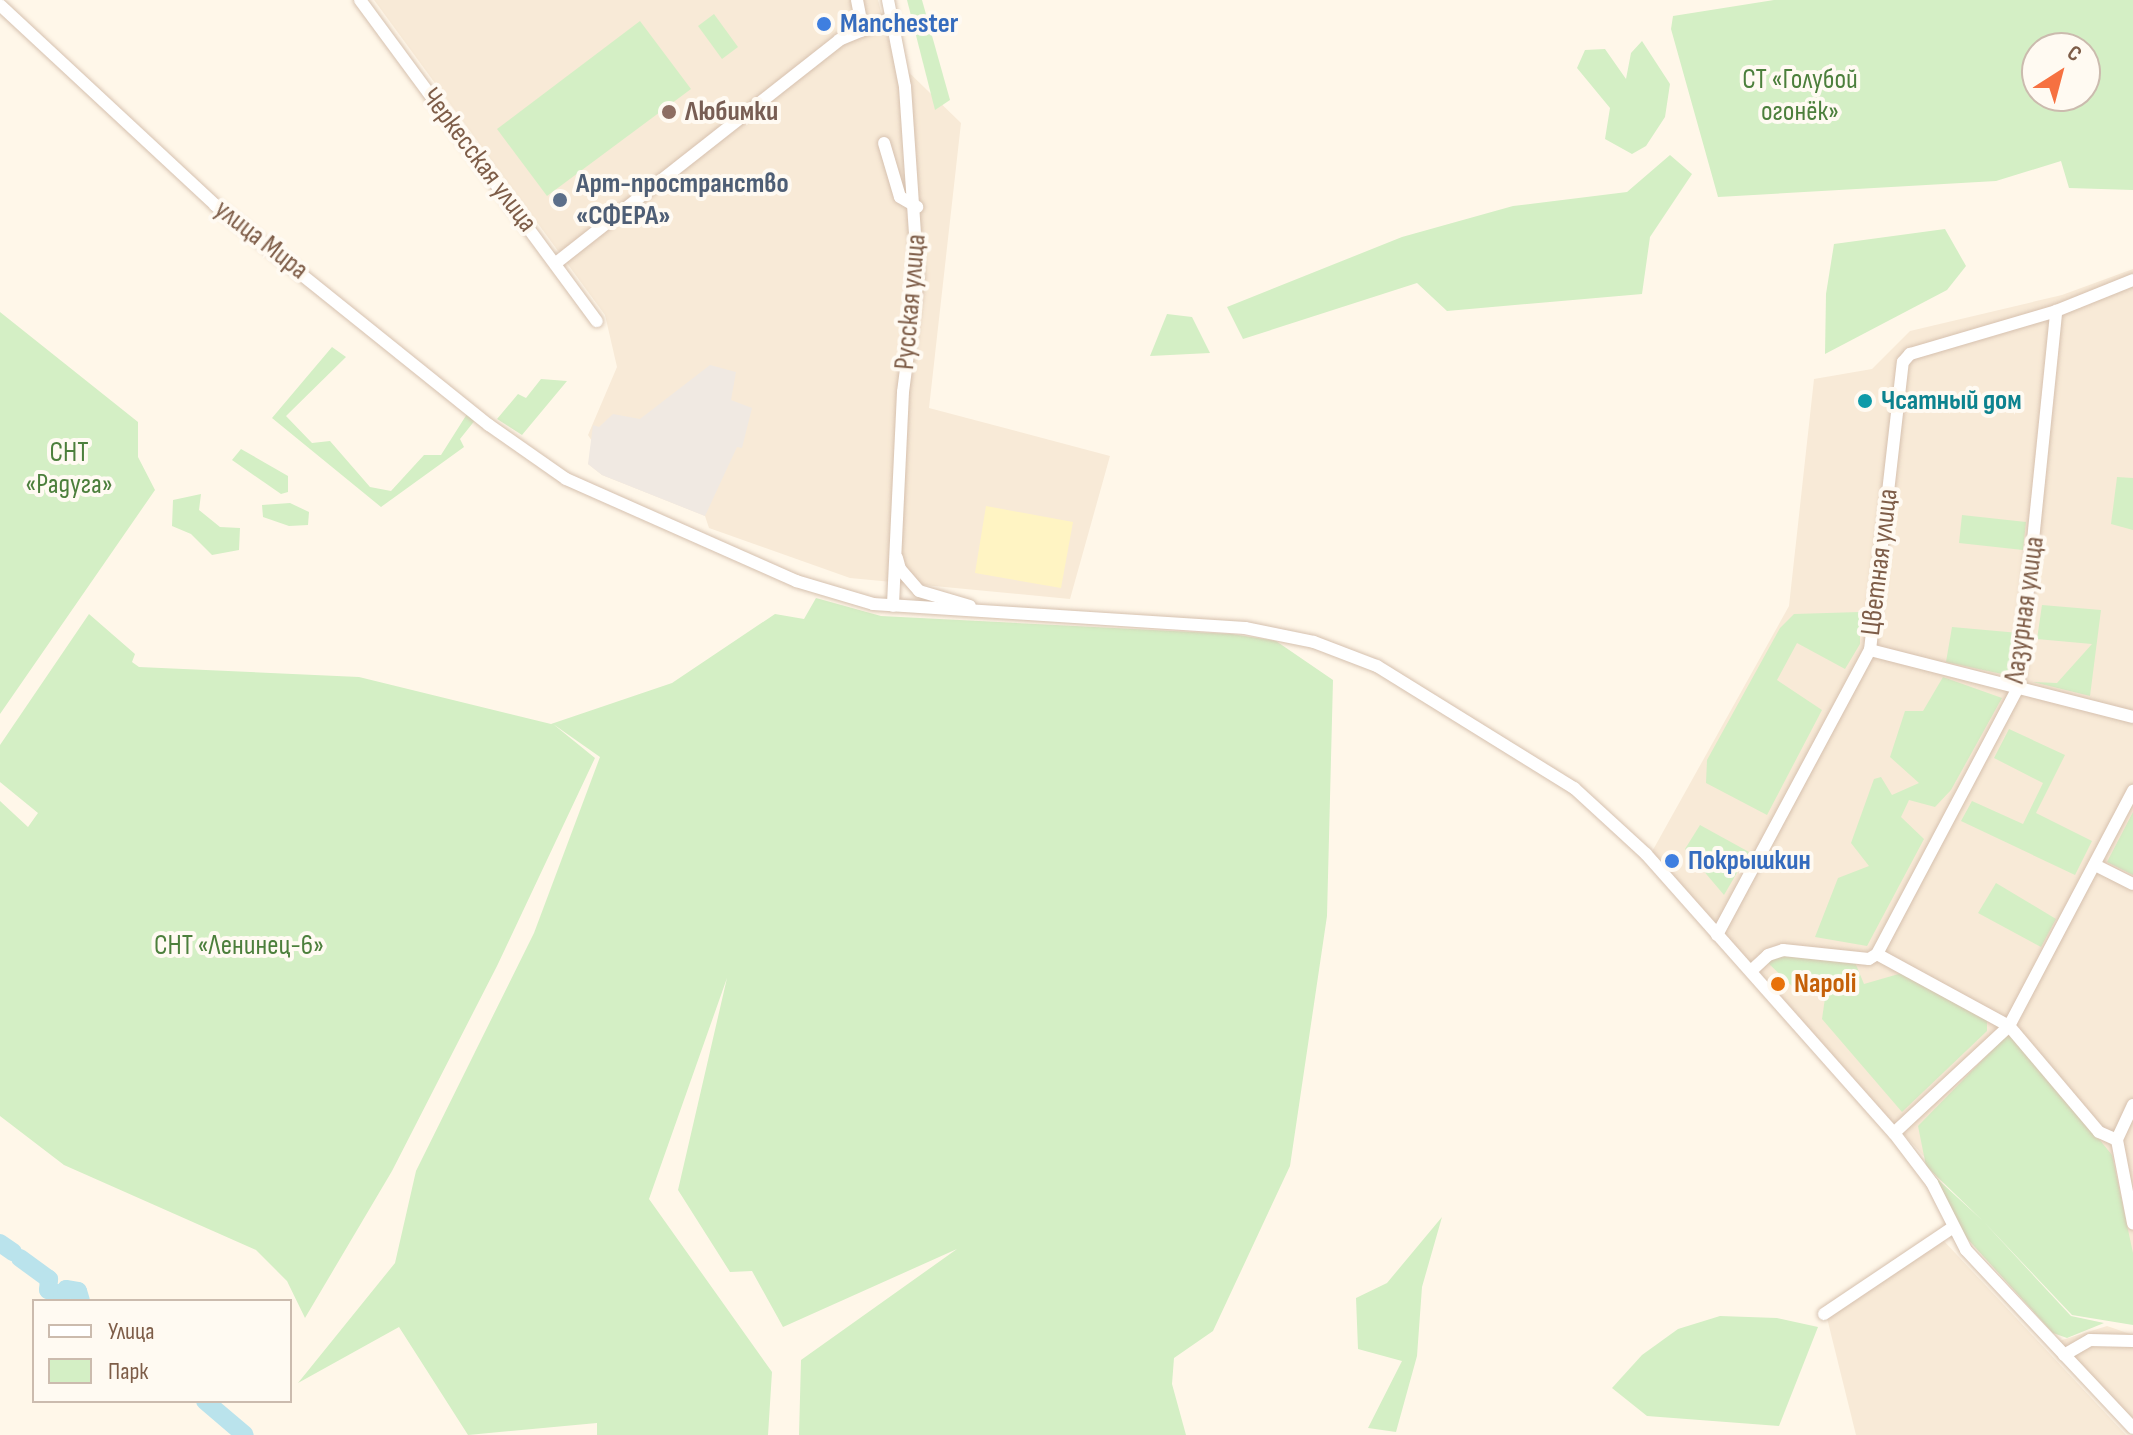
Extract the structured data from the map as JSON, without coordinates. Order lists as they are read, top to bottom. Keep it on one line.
{"streets":{"street":["Черкесская улица","улица Мира","Русская улица","Цветная улица","Лазурная улица"]},"crossings":[["улица Мира","Русская улица"],["Цветная улица","Лазурная улица"]],"parks":["СТ «Голубой огонёк»","СНТ «Радуга»","СНТ «Ленинец-6»"],"places":["Manchester","Любимки","Арт-пространство «СФЕРА»","Чсатный дом","Покрышкин","Napoli"],"legend":["Улица","Парк"],"north":"top right"}
